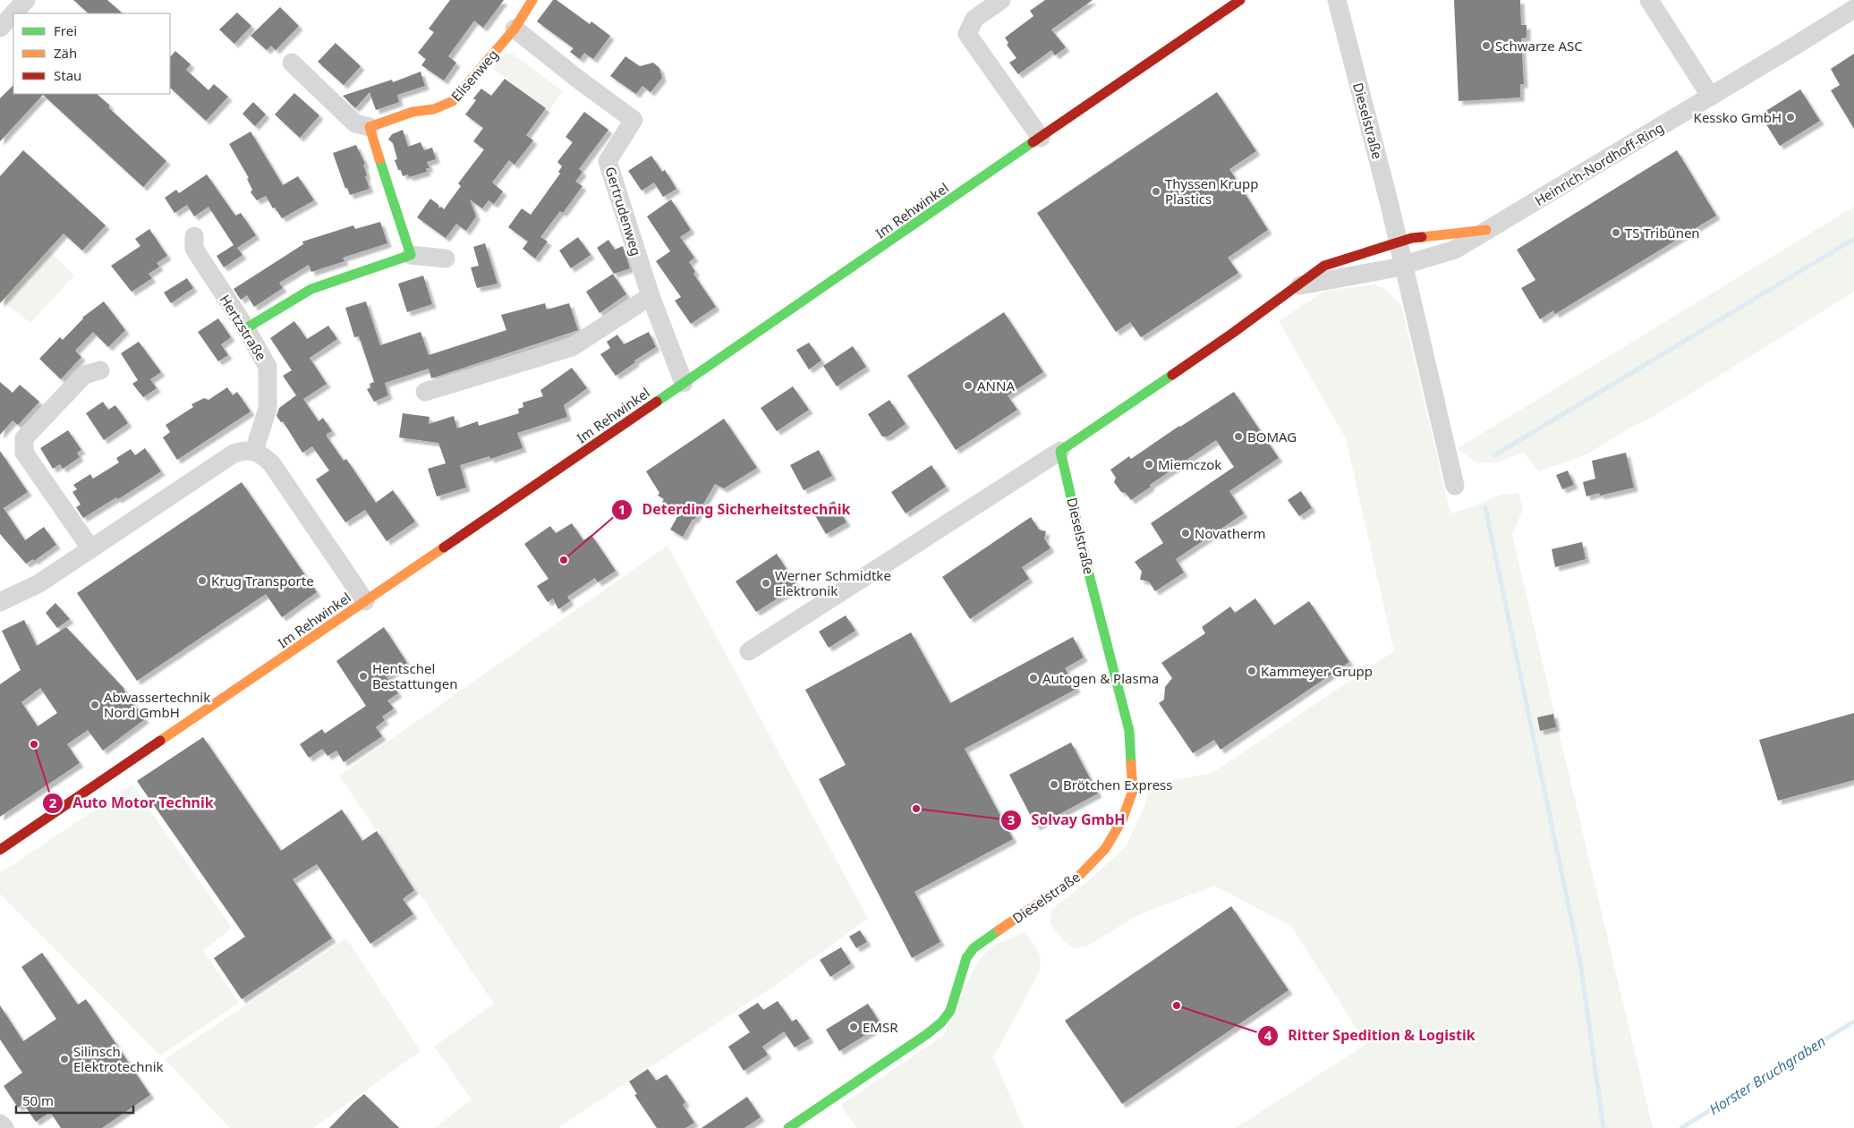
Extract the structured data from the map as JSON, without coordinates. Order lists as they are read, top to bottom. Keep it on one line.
{"streets":{"street":["Elisenweg","Dieselstraße","Heinrich-Nordhoff-Ring","Im Rehwinkel","Gertrudenweg","Hertzstraße"]},"crossings":[["Elisenweg","Gertrudenweg"],["Dieselstraße","Heinrich-Nordhoff-Ring"],["Im Rehwinkel","Gertrudenweg"]],"water":["Horster Bruchgraben"],"places":["Schwarze ASC","Kessko GmbH","Thyssen Krupp Plastics","TS Tribünen","ANNA","BOMAG","Miemczok","Novatherm","Deterding Sicherheitstechnik","Krug Transporte","Werner Schmidtke Elektronik","Kammeyer Grupp","Hentschel Bestattungen","Autogen & Plasma","Abwassertechnik Nord GmbH","Auto Motor Technik","Brötchen Express","Solvay GmbH","Ritter Spedition & Logistik","EMSR","Silinsch Elektrotechnik"],"legend":["Frei","Zäh","Stau"],"scale_bar":"50 m"}
